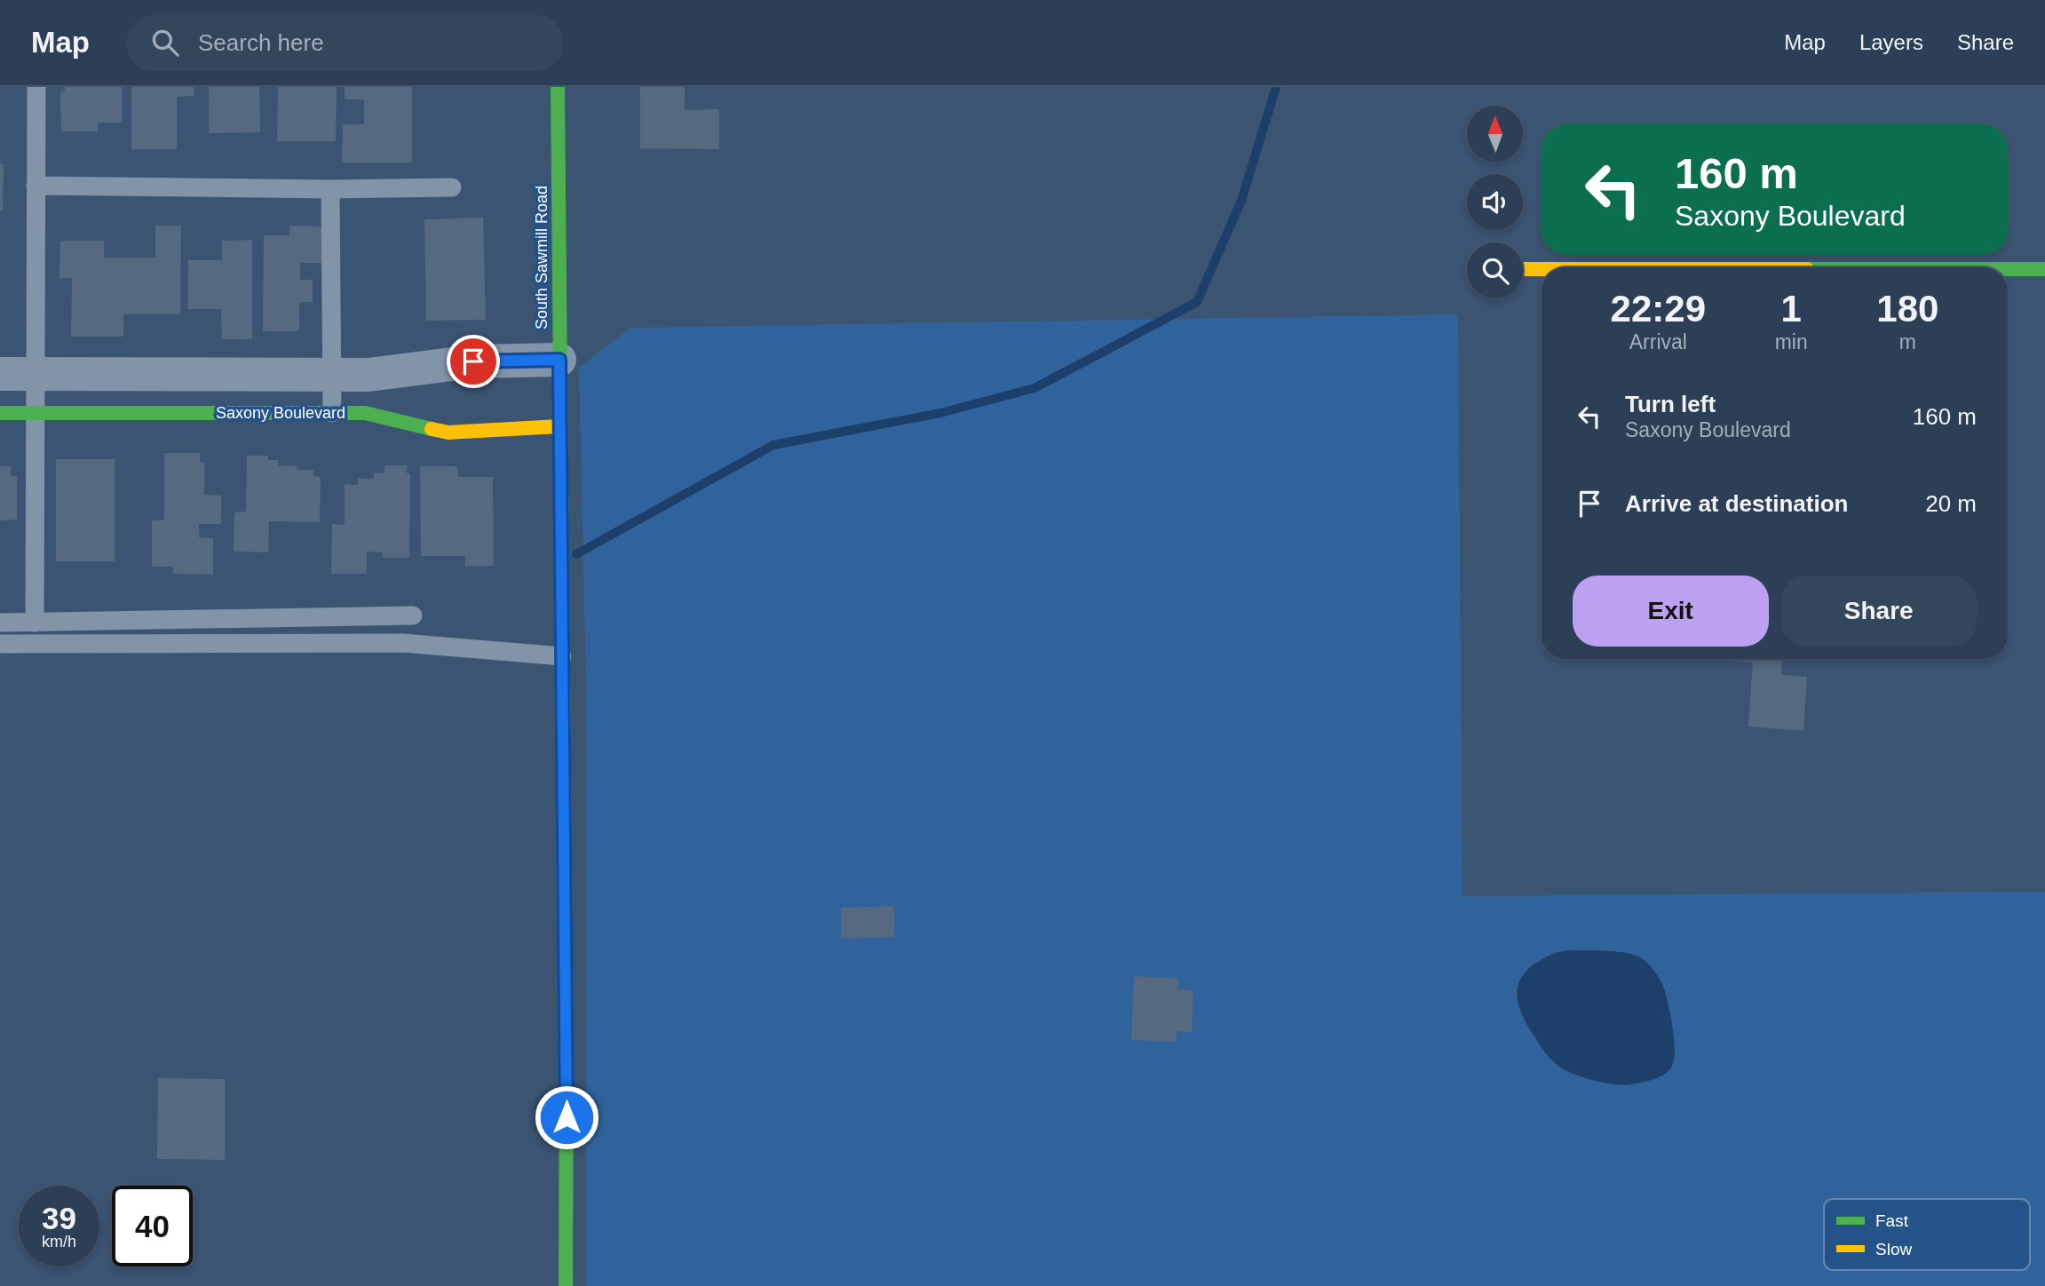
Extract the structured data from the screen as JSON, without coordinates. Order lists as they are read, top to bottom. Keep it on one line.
{"streets":{"street":["South Sawmill Road","Saxony Boulevard"]},"crossings":[["South Sawmill Road","Saxony Boulevard"]],"legend":["Fast","Slow"],"north":"top","page":{"header":"Map","search":"Search here","nav":["Map","Layers","Share"],"turn":["160 m","Saxony Boulevard"],"eta":["22:29","Arrival","1","min","180","m"],"list":[{"name":"Turn left","note":"Saxony Boulevard","value":"160 m"},{"name":"Arrive at destination","value":"20 m"}],"buttons":["Exit","Share"],"speed":"39 km/h","limit":"40"}}
